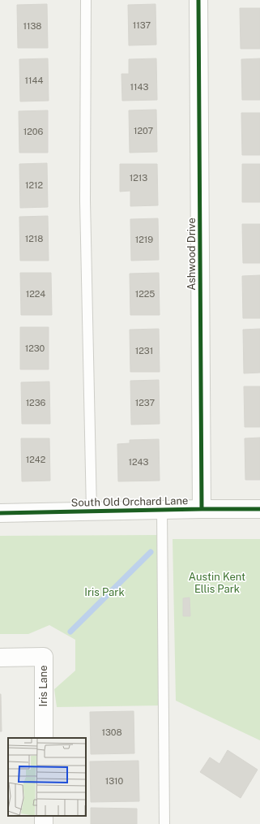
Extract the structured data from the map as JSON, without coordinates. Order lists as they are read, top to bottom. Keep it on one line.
{"streets":{"street":["Ashwood Drive","South Old Orchard Lane","Iris Lane"]},"crossings":[["Ashwood Drive","South Old Orchard Lane"]],"parks":["Austin Kent Ellis Park","Iris Park"],"house_numbers":["1137","1138","1144","1143","1207","1206","1213","1212","1218","1219","1224","1225","1230","1231","1236","1237","1242","1243","1308","1310"]}
